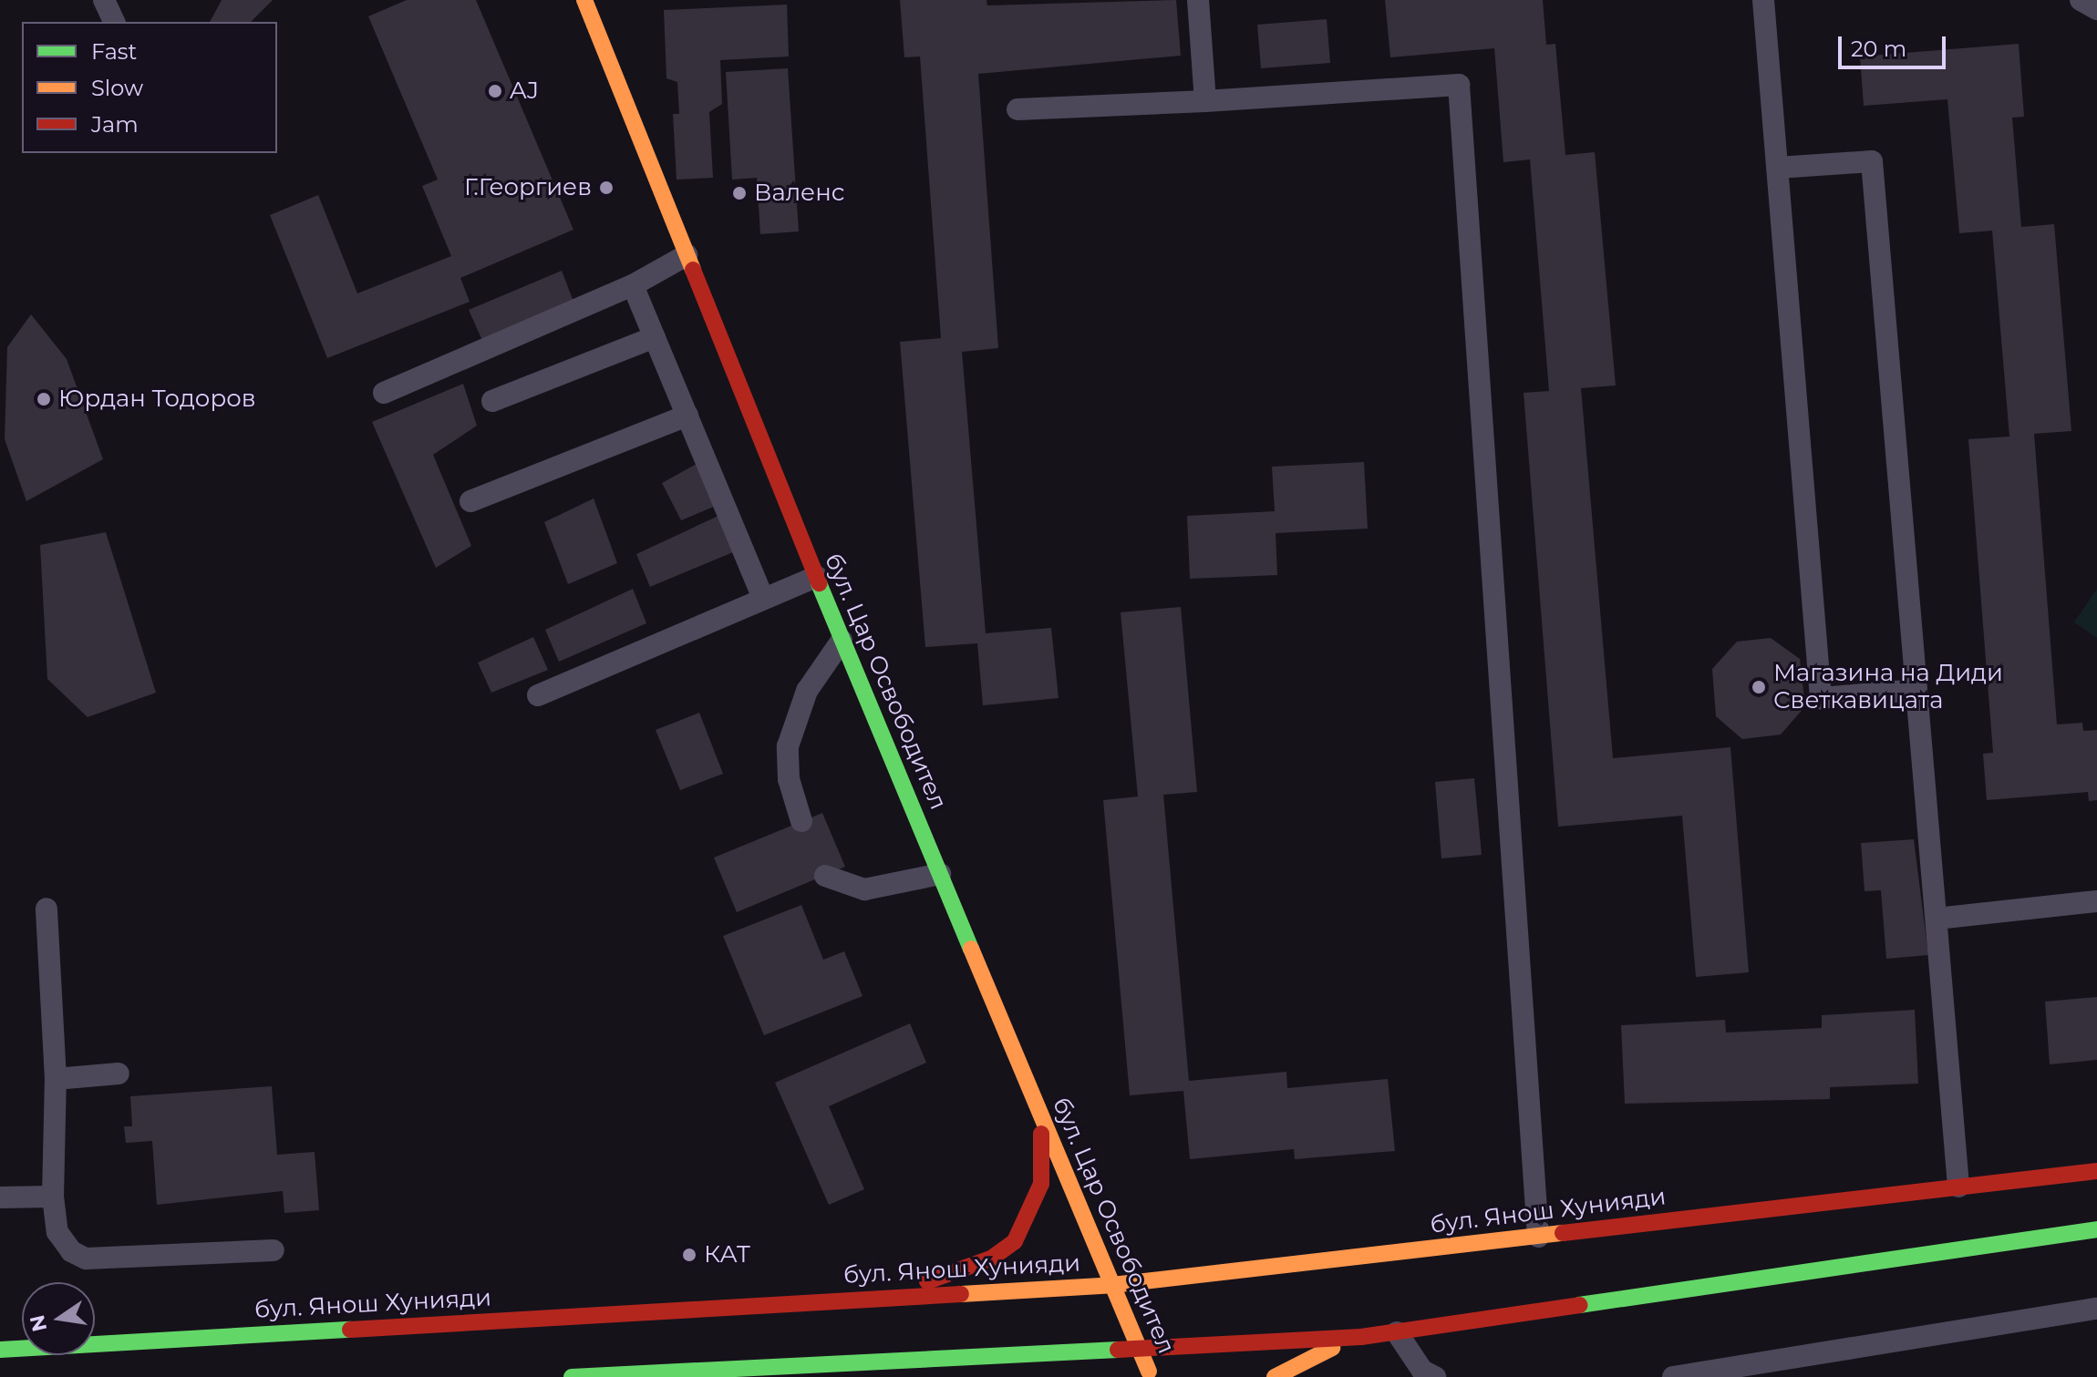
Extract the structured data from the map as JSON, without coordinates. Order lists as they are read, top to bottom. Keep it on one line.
{"streets":{"street":["бул. Цар Освободител","бул. Янош Хунияди"]},"crossings":[["бул. Цар Освободител","бул. Янош Хунияди"]],"places":["AJ","Г.Георгиев","Валенс","Юрдан Тодоров","Магазина на Диди Светкавицата","КАТ"],"legend":["Fast","Slow","Jam"],"scale_bar":"20 m","north":"left"}
